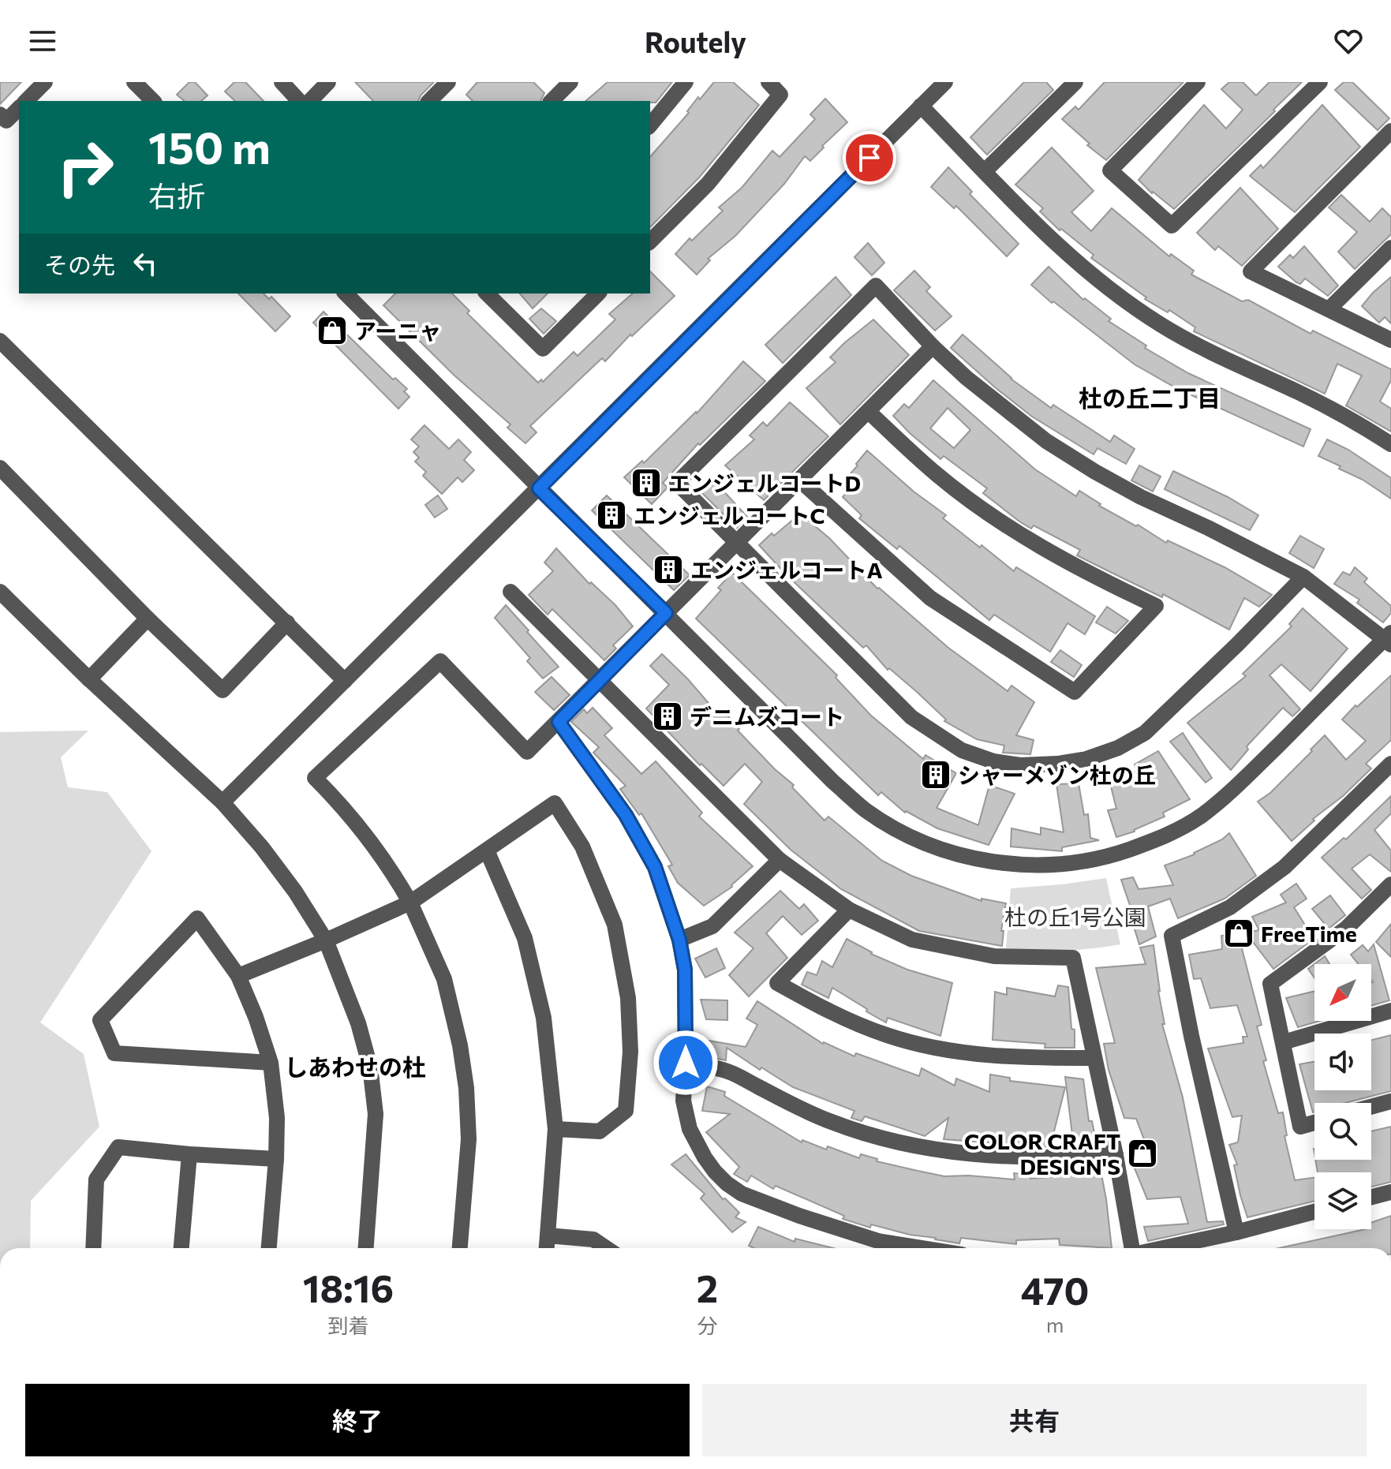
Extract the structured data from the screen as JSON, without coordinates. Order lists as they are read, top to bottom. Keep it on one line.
{"districts":["杜の丘二丁目","しあわせの杜"],"parks":["杜の丘1号公園"],"places":{"shop":["アーニャ","FreeTime","COLOR CRAFT DESIGN'S"],"building":["エンジェルコートD","エンジェルコートC","エンジェルコートA","デニムズコート","シャーメゾン杜の丘"]},"north":"bottom left","page":{"header":"Routely","turn":["150 m","右折"],"then":"その先","eta":["18:16","到着","2","分","470","m"],"buttons":["終了","共有"]}}
